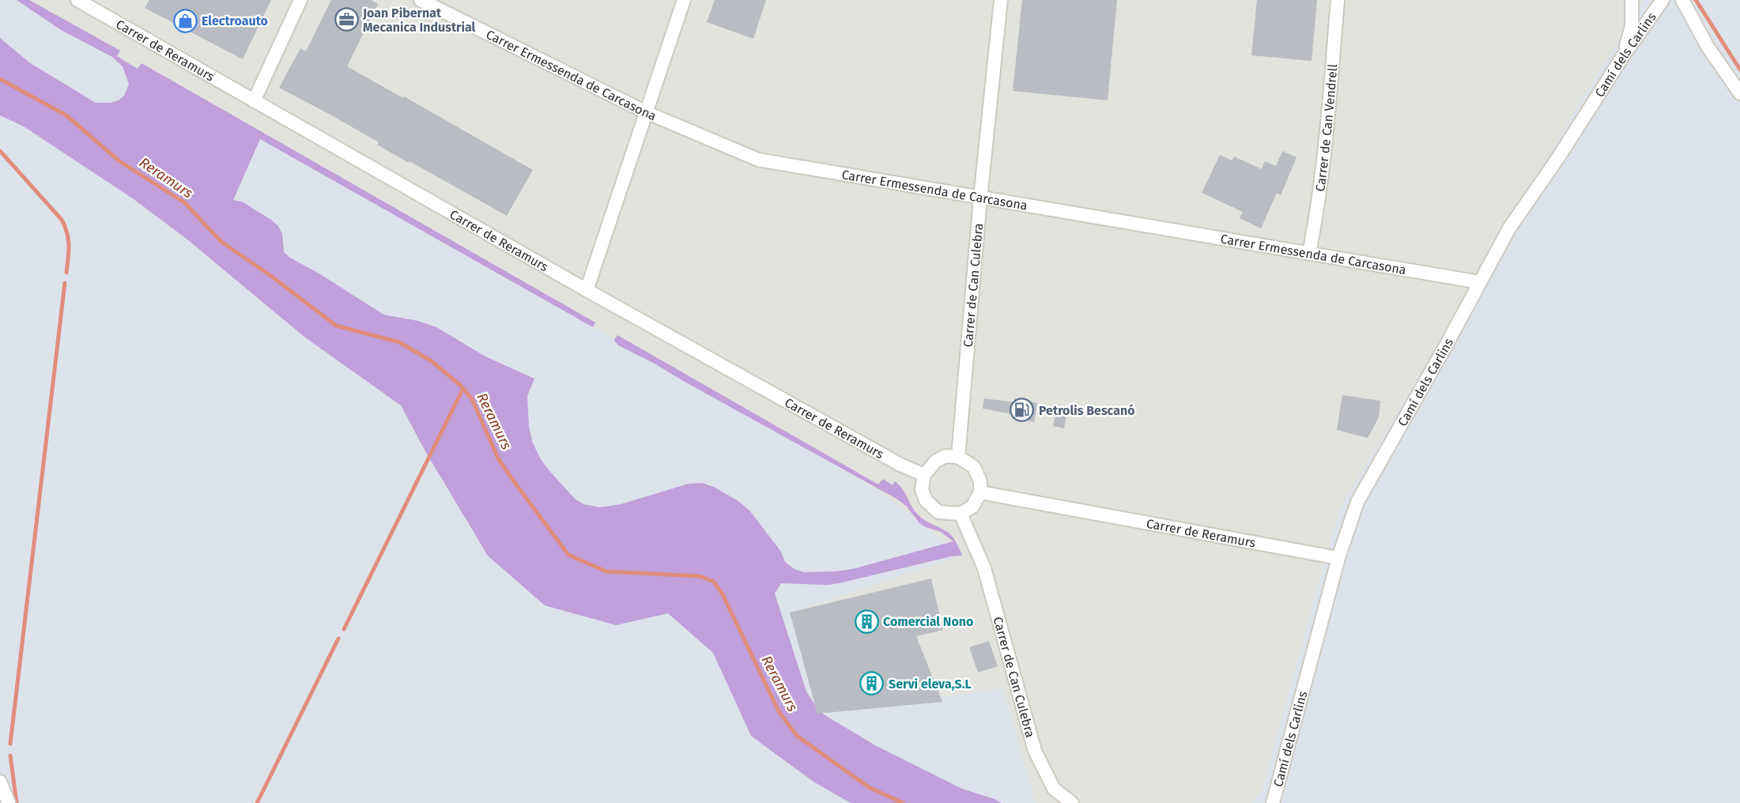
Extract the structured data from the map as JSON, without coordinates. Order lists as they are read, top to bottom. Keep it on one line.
{"streets":{"street":["Carrer de Reramurs","Camí dels Carlins","Carrer Ermessenda de Carcasona","Carrer de Can Vendrell","Carrer de Can Culebra"]},"crossings":[["Carrer de Reramurs","Camí dels Carlins"],["Carrer de Reramurs","Carrer de Can Culebra"],["Camí dels Carlins","Carrer Ermessenda de Carcasona"],["Carrer Ermessenda de Carcasona","Carrer de Can Vendrell"],["Carrer Ermessenda de Carcasona","Carrer de Can Culebra"]],"water":["Reramurs"],"places":{"office":["Joan Pibernat Mecanica Industrial"],"shop":["Electroauto"],"fuel station":["Petrolis Bescanó"],"building":["Comercial Nono","Servi eleva,S.L"]}}
